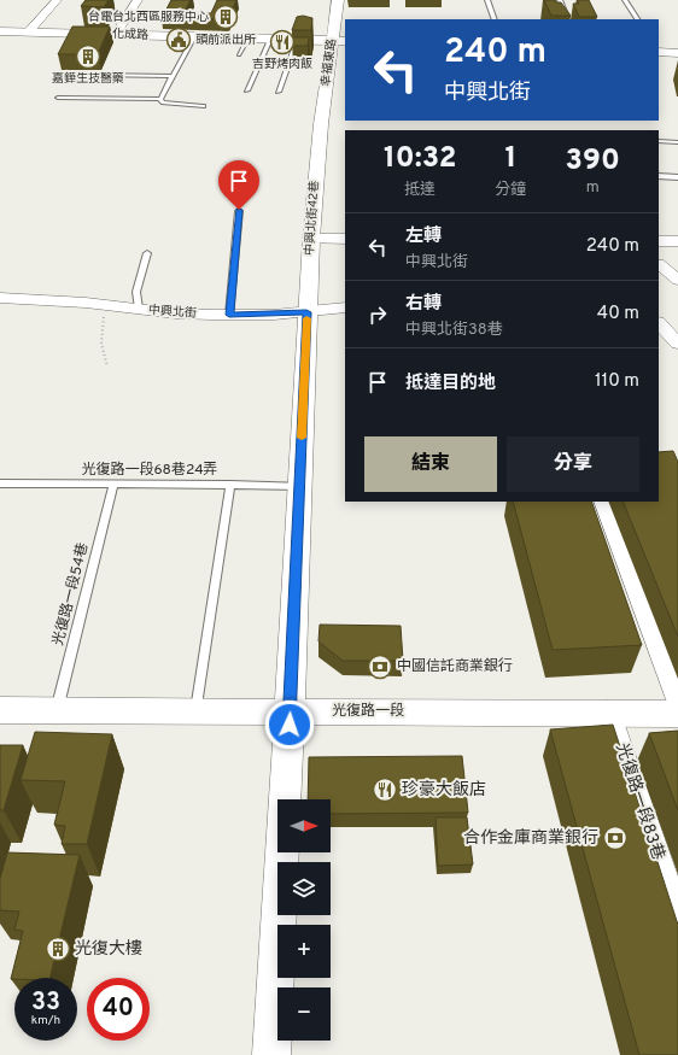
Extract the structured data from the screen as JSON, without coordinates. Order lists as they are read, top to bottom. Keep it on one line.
{"streets":{"street":["化成路","幸福東路","中興北街42巷","中興北街","光復路一段","光復路一段83巷"],"lane":["光復路一段68巷24弄","光復路一段54巷"]},"crossings":[["化成路","幸福東路"],["幸福東路","中興北街42巷"],["中興北街42巷","中興北街"],["中興北街42巷","光復路一段68巷24弄"],["中興北街42巷","光復路一段"],["光復路一段68巷24弄","光復路一段54巷"],["光復路一段54巷","光復路一段"],["光復路一段","光復路一段83巷"]],"places":{"building":["台電台北西區服務中心","嘉鏵生技醫藥","光復大樓"],"public building":["頭前派出所"],"restaurant":["吉野烤肉飯","珍豪大飯店"],"bank":["中國信託商業銀行","合作金庫商業銀行"]},"north":"right","page":{"turn":["240 m","中興北街"],"eta":["10:32","抵達","1","分鐘","390","m"],"list":[{"name":"左轉","note":"中興北街","value":"240 m"},{"name":"右轉","note":"中興北街38巷","value":"40 m"},{"name":"抵達目的地","value":"110 m"}],"buttons":["結束","分享"],"map_buttons":["+","−"],"speed":"33 km/h","limit":"40"}}
